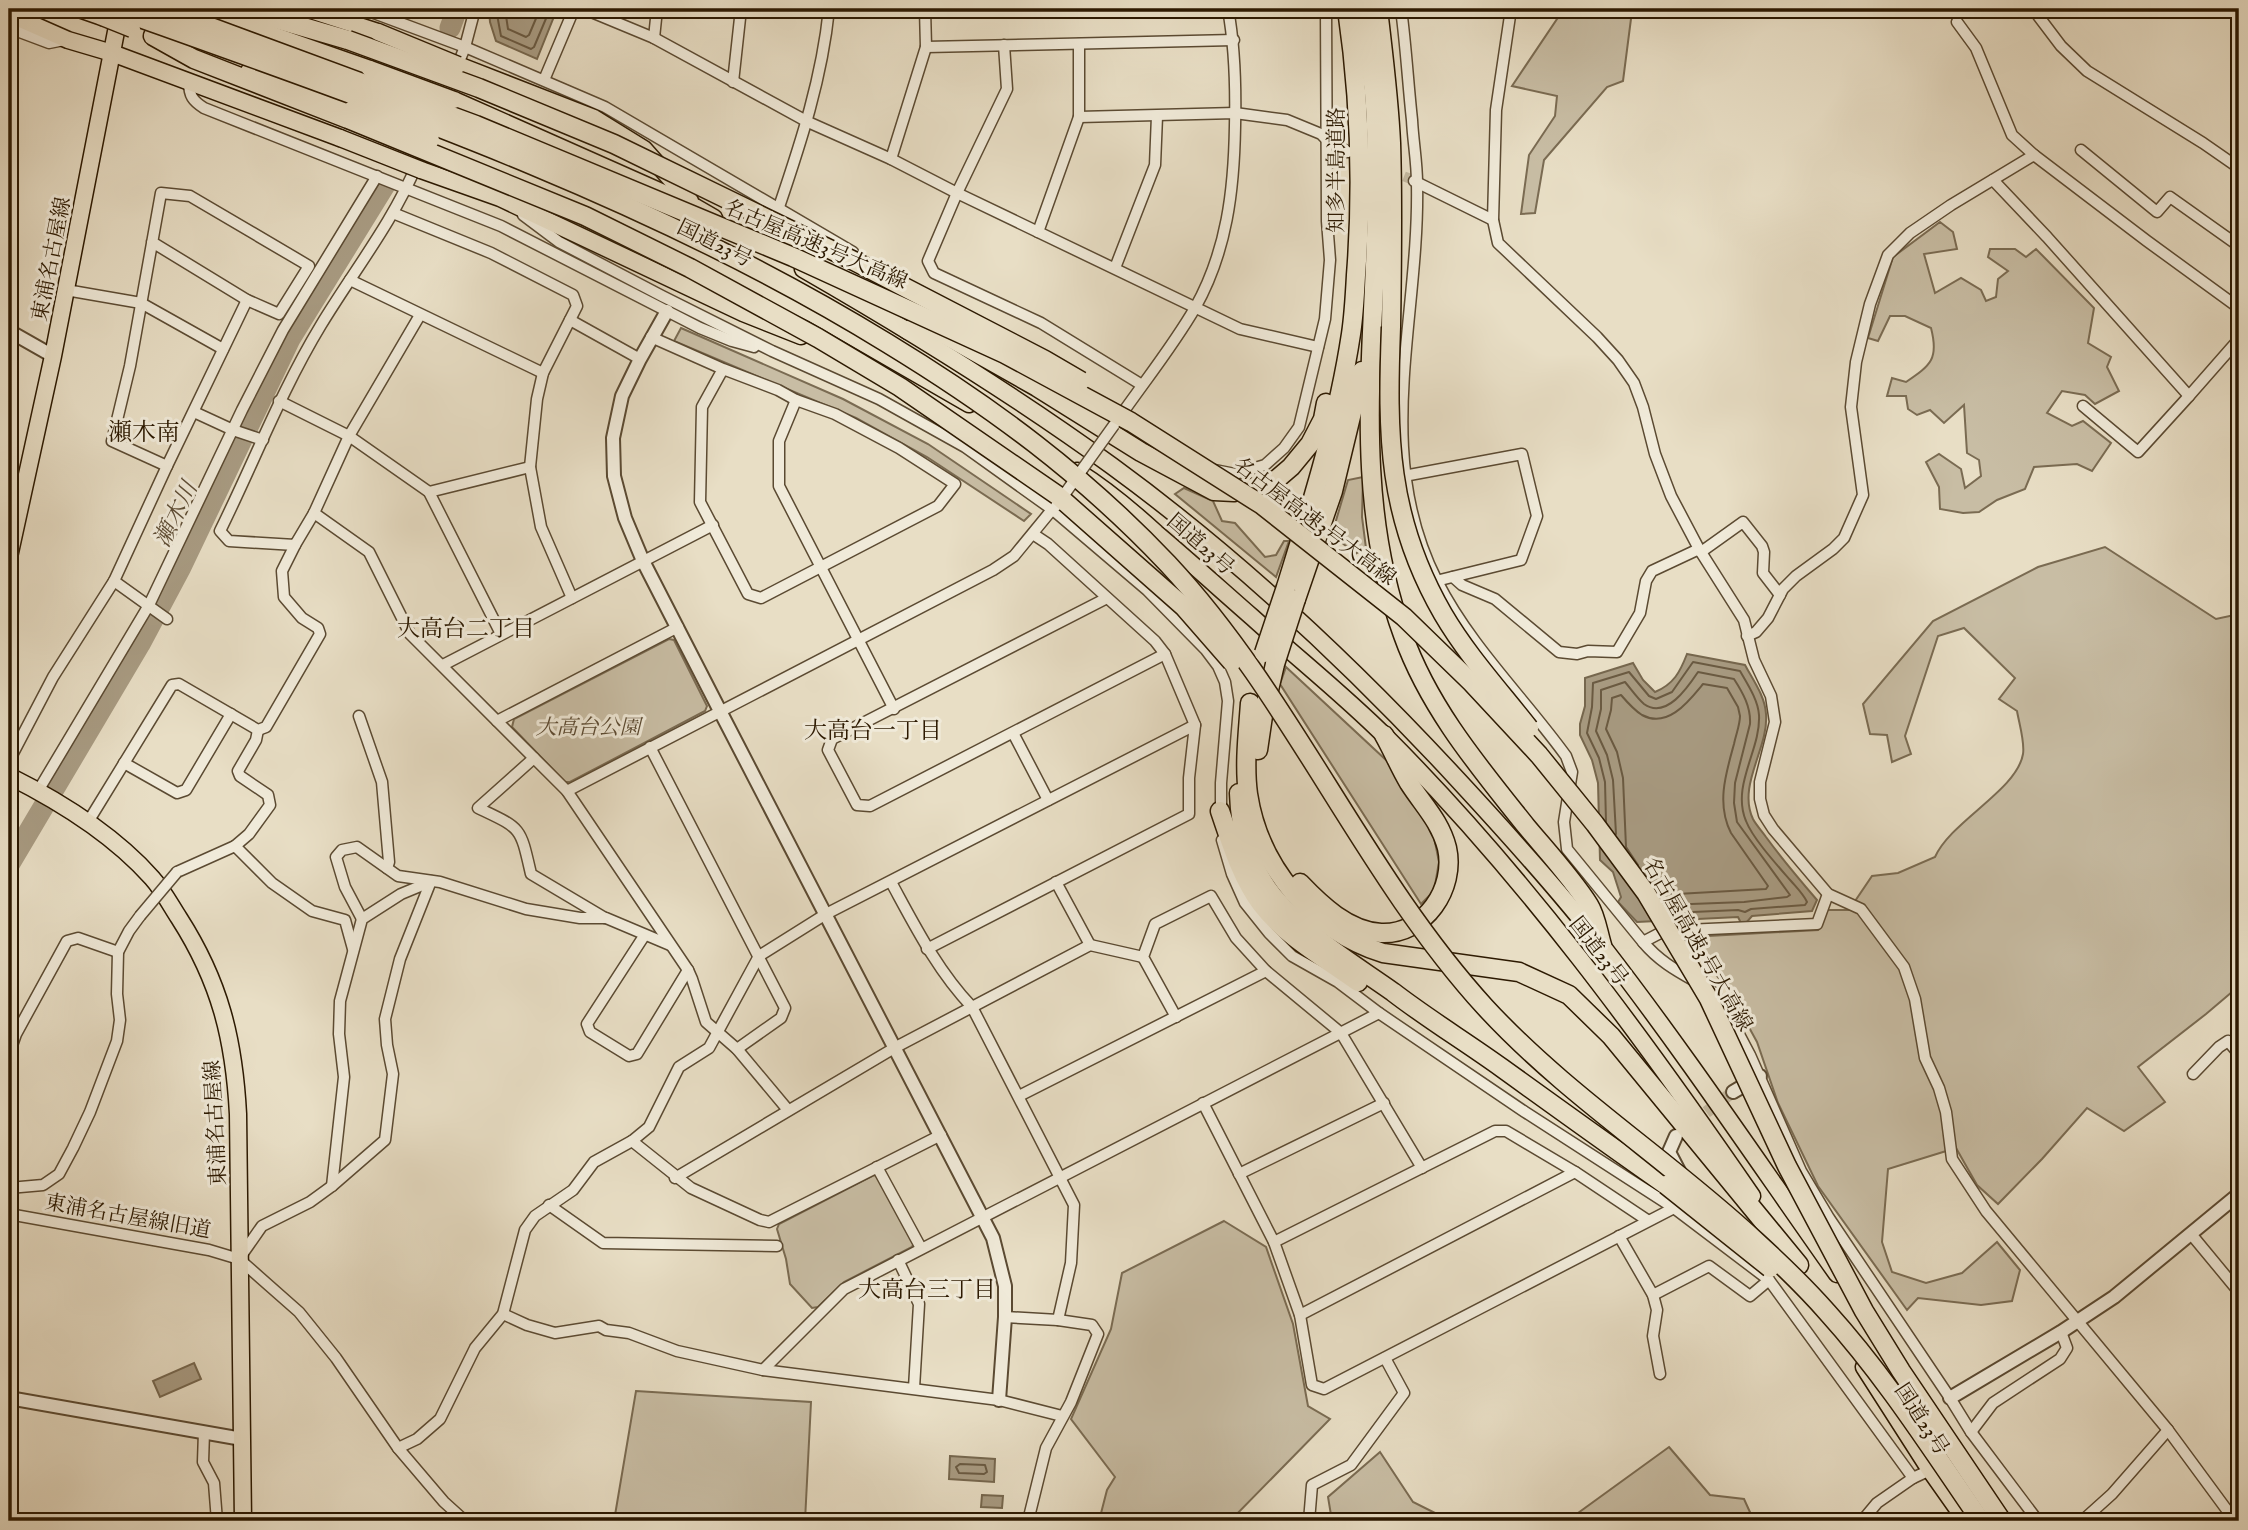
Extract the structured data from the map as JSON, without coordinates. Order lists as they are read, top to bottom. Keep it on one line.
{"streets":{"highway":["知多半島道路","名古屋高速3号大高線"],"main road":["国道23号","東浦名古屋線"],"street":["東浦名古屋線旧道"]},"crossings":[["東浦名古屋線","東浦名古屋線旧道"]],"districts":["瀬木南","大高台二丁目","大高台一丁目","大高台三丁目"],"water":["瀬木川"],"parks":["大高台公園"]}
